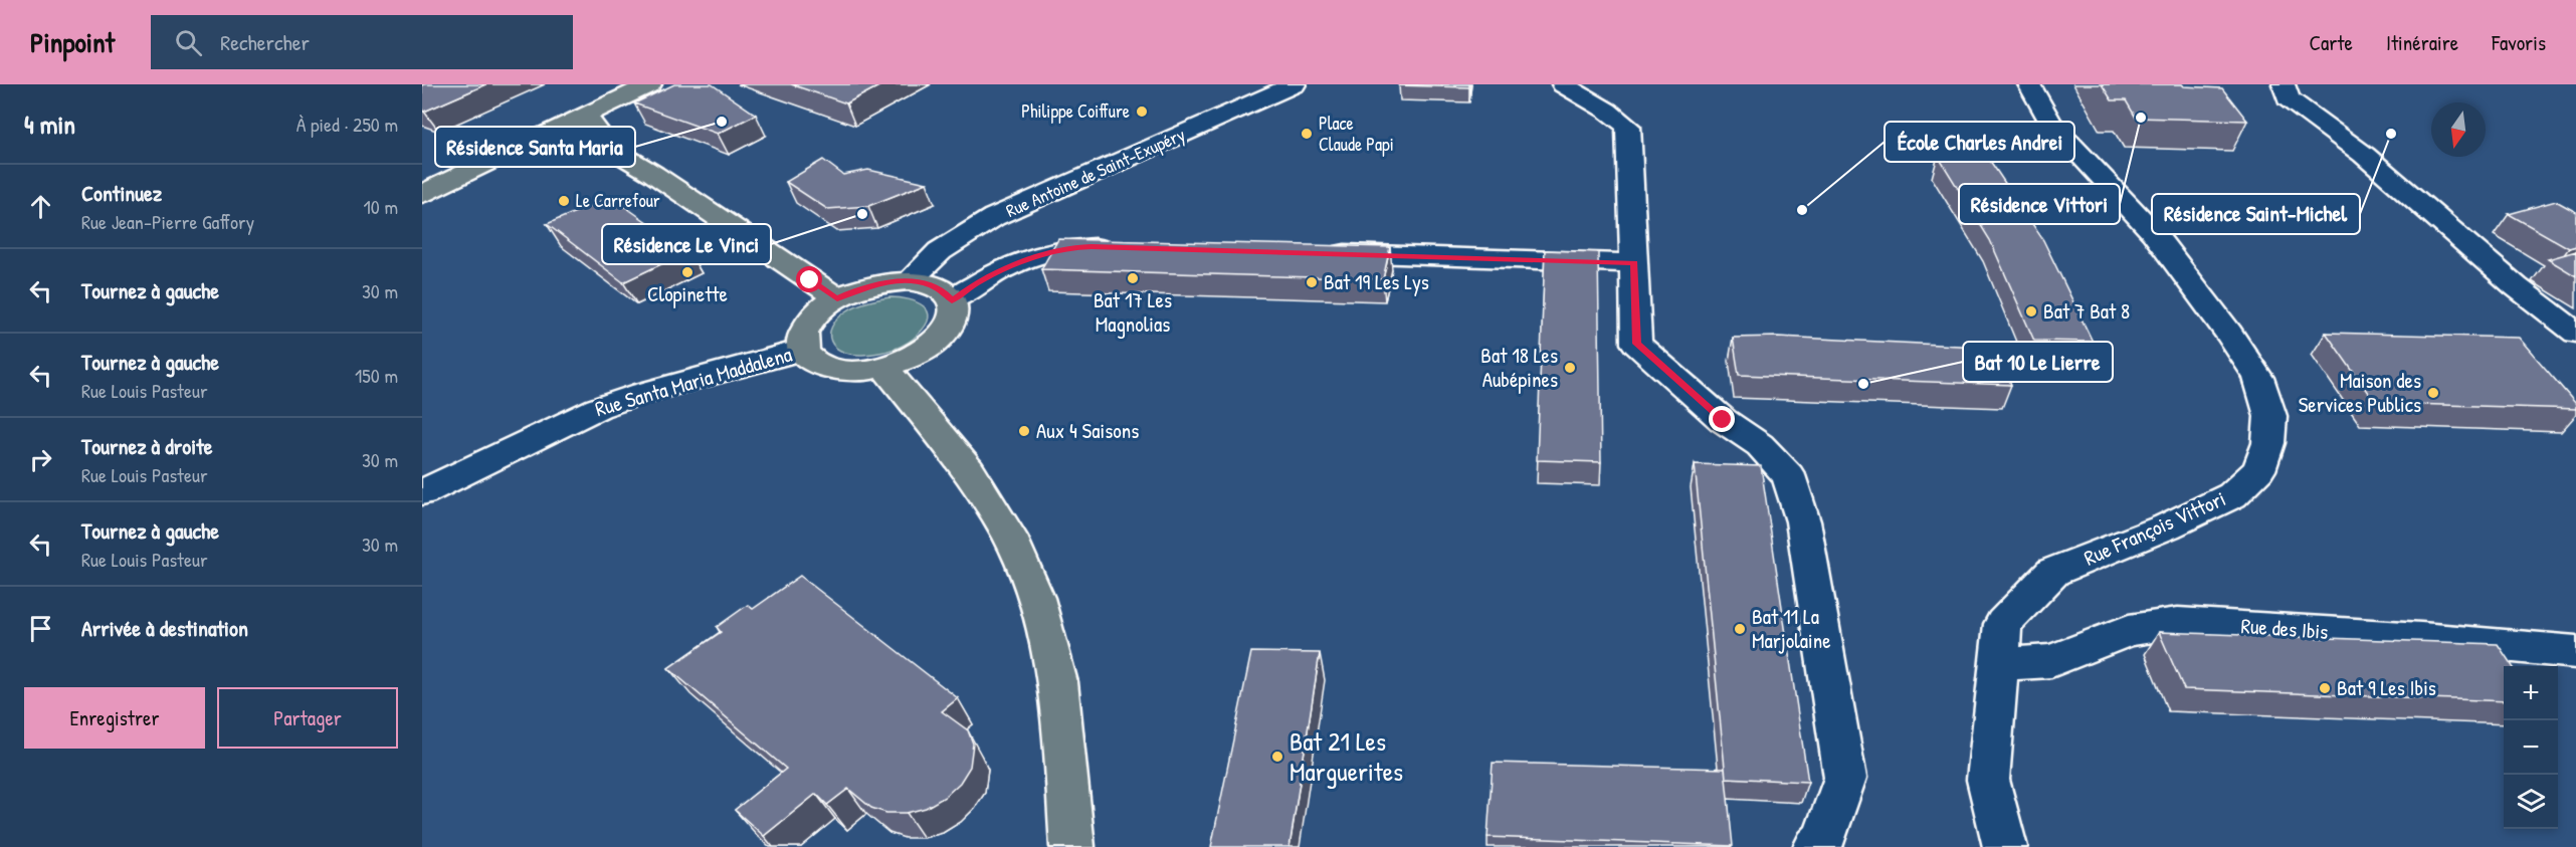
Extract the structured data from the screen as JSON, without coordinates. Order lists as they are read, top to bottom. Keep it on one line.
{"streets":{"street":["Rue Antoine de Saint-Exupéry","Rue Santa Maria Maddalena","Rue François Vittori","Rue des Ibis"]},"crossings":[["Rue François Vittori","Rue des Ibis"]],"places":["Philippe Coiffure","Résidence Vittori","Résidence Santa Maria","Place Claude Papi","Résidence Saint-Michel","Le Carrefour","École Charles Andrei","Résidence Le Vinci","Clopinette","Bat 17 Les Magnolias","Bat 19 Les Lys","Bat 7 Bat 8","Bat 18 Les Aubépines","Bat 10 Le Lierre","Maison des Services Publics","Aux 4 Saisons","Bat 11 La Marjolaine","Bat 9 Les Ibis","Bat 21 Les Marguerites"],"north":"bottom","page":{"header":"Pinpoint","search":"Rechercher","nav":["Carte","Itinéraire","Favoris"],"heading":["4 min","À pied · 250 m"],"list":[["Continuez","Rue Jean-Pierre Gaffory","10 m"],["Tournez à gauche","30 m"],["Tournez à gauche","Rue Louis Pasteur","150 m"],["Tournez à droite","Rue Louis Pasteur","30 m"],["Tournez à gauche","Rue Louis Pasteur","30 m"],"Arrivée à destination"],"map_buttons":["+","−"],"buttons":["Enregistrer","Partager"]}}
